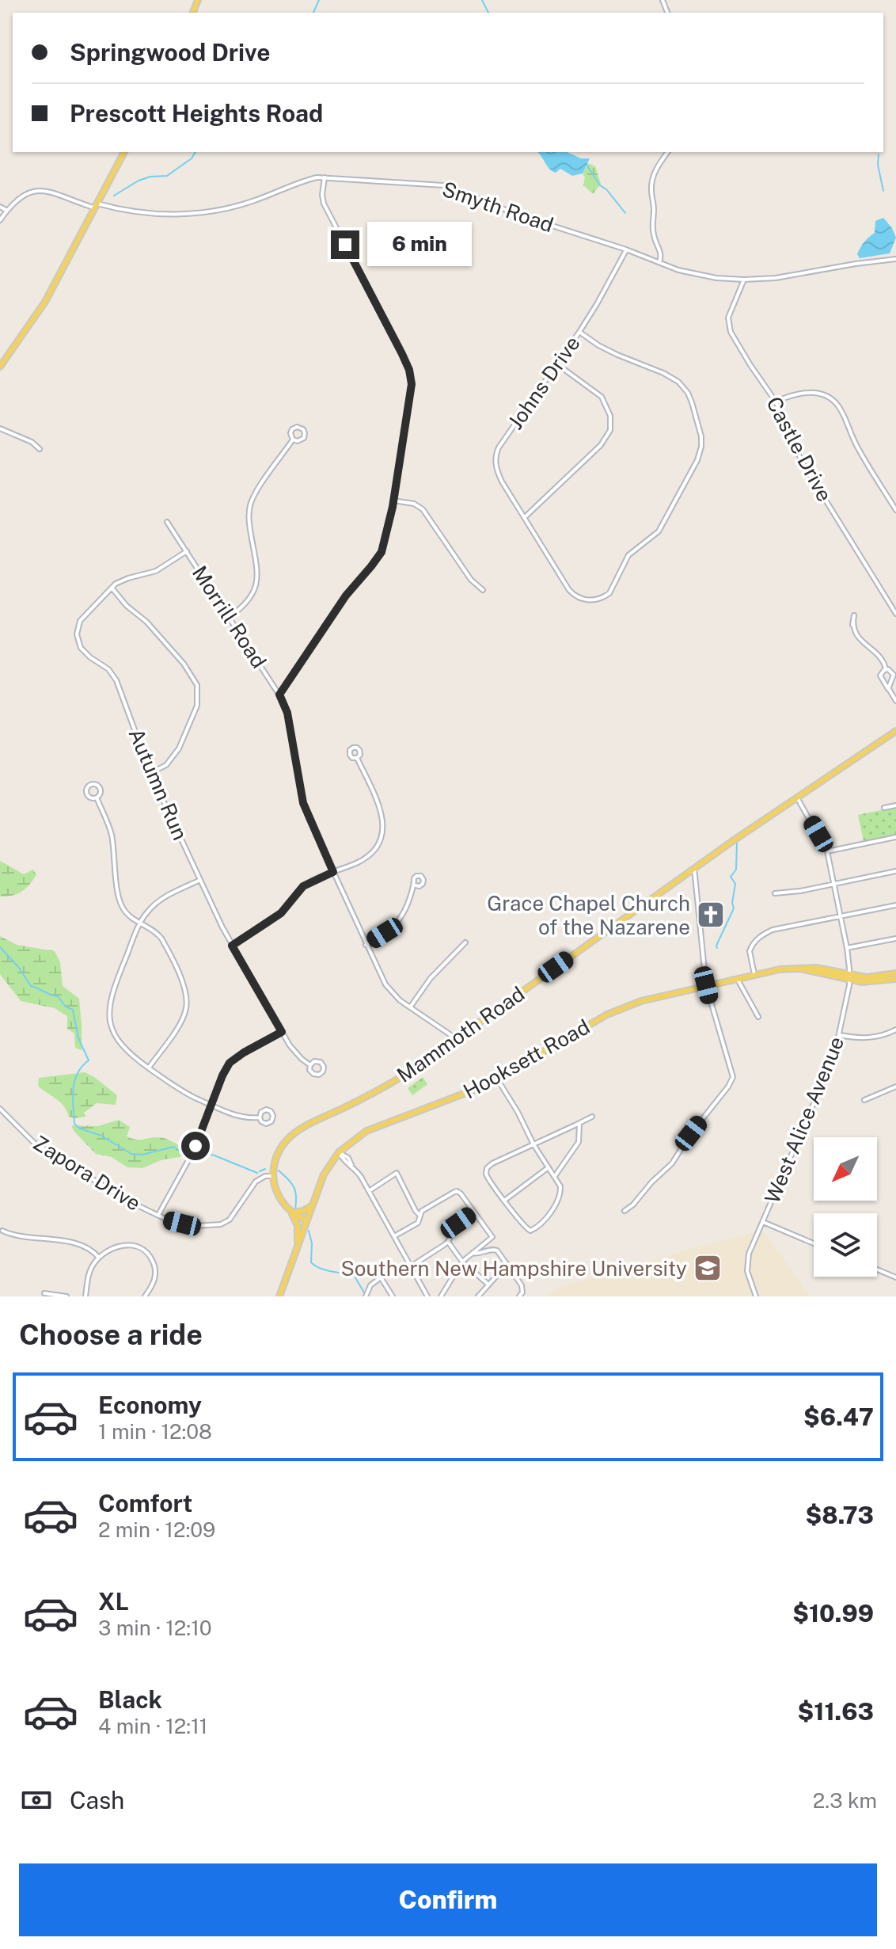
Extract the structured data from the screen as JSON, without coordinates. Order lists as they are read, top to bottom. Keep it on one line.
{"streets":{"main road":["Mammoth Road","Hooksett Road"],"street":["Smyth Road","Johns Drive","Castle Drive","Morrill Road","Autumn Run","West Alice Avenue","Zapora Drive"]},"crossings":[["Smyth Road","Johns Drive"],["Smyth Road","Castle Drive"],["Morrill Road","Autumn Run"],["Morrill Road","Mammoth Road"],["Mammoth Road","West Alice Avenue"],["Mammoth Road","Zapora Drive"],["Hooksett Road","West Alice Avenue"]],"places":{"church":["Grace Chapel Church of the Nazarene"],"school or university":["Southern New Hampshire University"]},"north":"bottom left","page":{"banner":["Springwood Drive","Prescott Heights Road"],"bubble":"6 min","heading":"Choose a ride","list":[{"name":"Economy","note":"1 min · 12:08","value":"$6.47"},{"name":"Comfort","note":"2 min · 12:09","value":"$8.73"},{"name":"XL","note":"3 min · 12:10","value":"$10.99"},{"name":"Black","note":"4 min · 12:11","value":"$11.63"}],"pay":["Cash","2.3 km"],"buttons":"Confirm"}}
